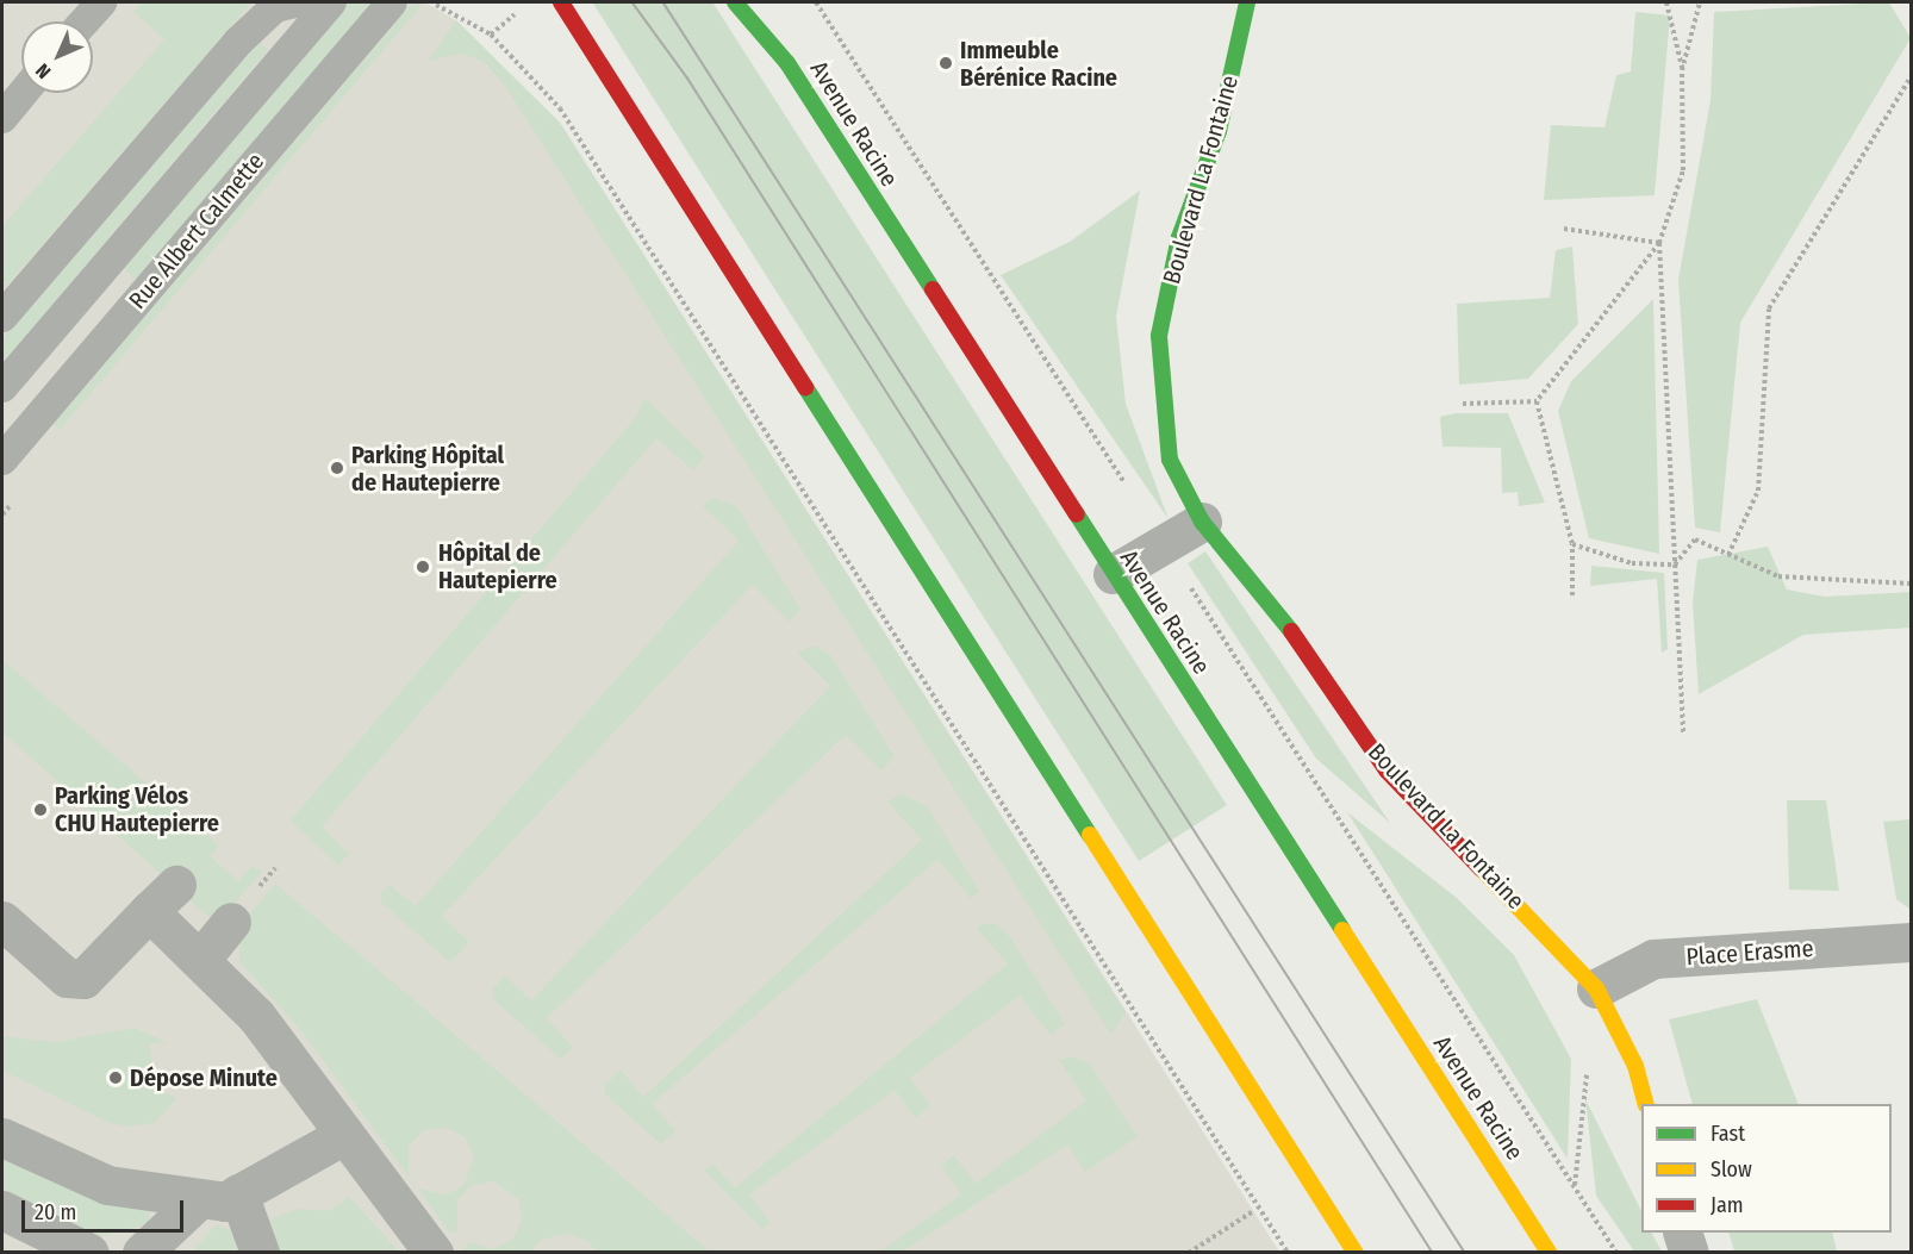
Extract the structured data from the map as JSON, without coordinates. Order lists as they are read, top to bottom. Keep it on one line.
{"streets":{"street":["Avenue Racine","Boulevard La Fontaine","Place Erasme"],"lane":["Rue Albert Calmette"]},"crossings":[["Boulevard La Fontaine","Place Erasme"]],"places":["Immeuble Bérénice Racine","Parking Hôpital de Hautepierre","Hôpital de Hautepierre","Parking Vélos CHU Hautepierre","Dépose Minute"],"legend":["Fast","Slow","Jam"],"scale_bar":"20 m","north":"bottom left"}
